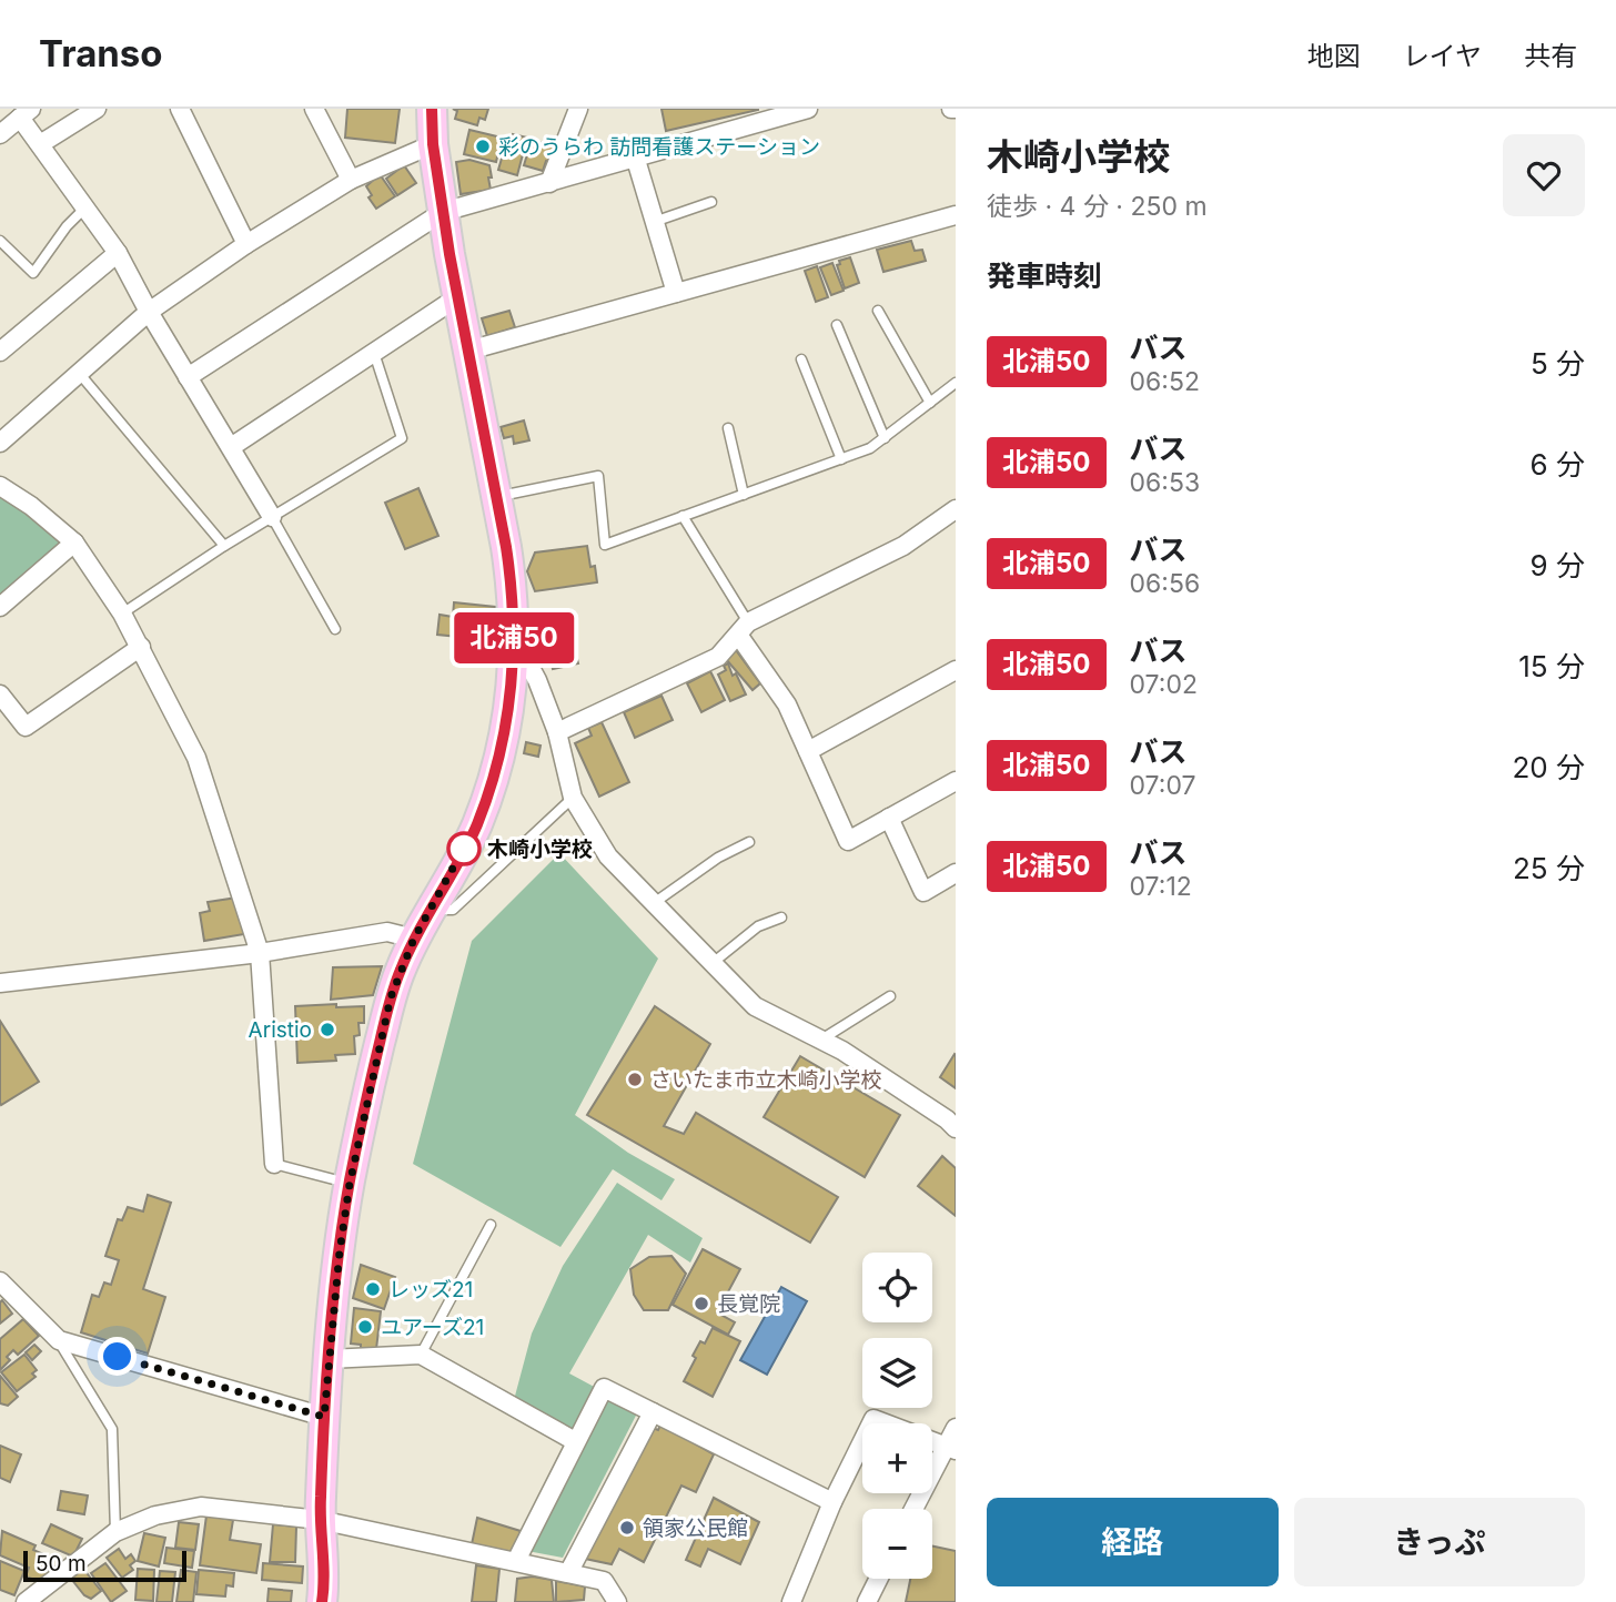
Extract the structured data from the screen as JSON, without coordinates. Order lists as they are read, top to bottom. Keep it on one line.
{"places":["彩のうらわ 訪問看護ステーション","木崎小学校","Aristio","さいたま市立木崎小学校","レッズ21","長覚院","ユアーズ21","領家公民館"],"lines":["bus line 北浦50"],"scale_bar":"50 m","page":{"header":"Transo","nav":["地図","レイヤ","共有"],"on_map":"北浦50","heading":[["木崎小学校","徒歩 · 4 分 · 250 m"],"発車時刻"],"list":[{"mark":"北浦50","name":"バス","note":"06:52","value":"5 分"},{"mark":"北浦50","name":"バス","note":"06:53","value":"6 分"},{"mark":"北浦50","name":"バス","note":"06:56","value":"9 分"},{"mark":"北浦50","name":"バス","note":"07:02","value":"15 分"},{"mark":"北浦50","name":"バス","note":"07:07","value":"20 分"},{"mark":"北浦50","name":"バス","note":"07:12","value":"25 分"}],"map_buttons":["+","−"],"buttons":["経路","きっぷ"],"scale":"50 m"}}
